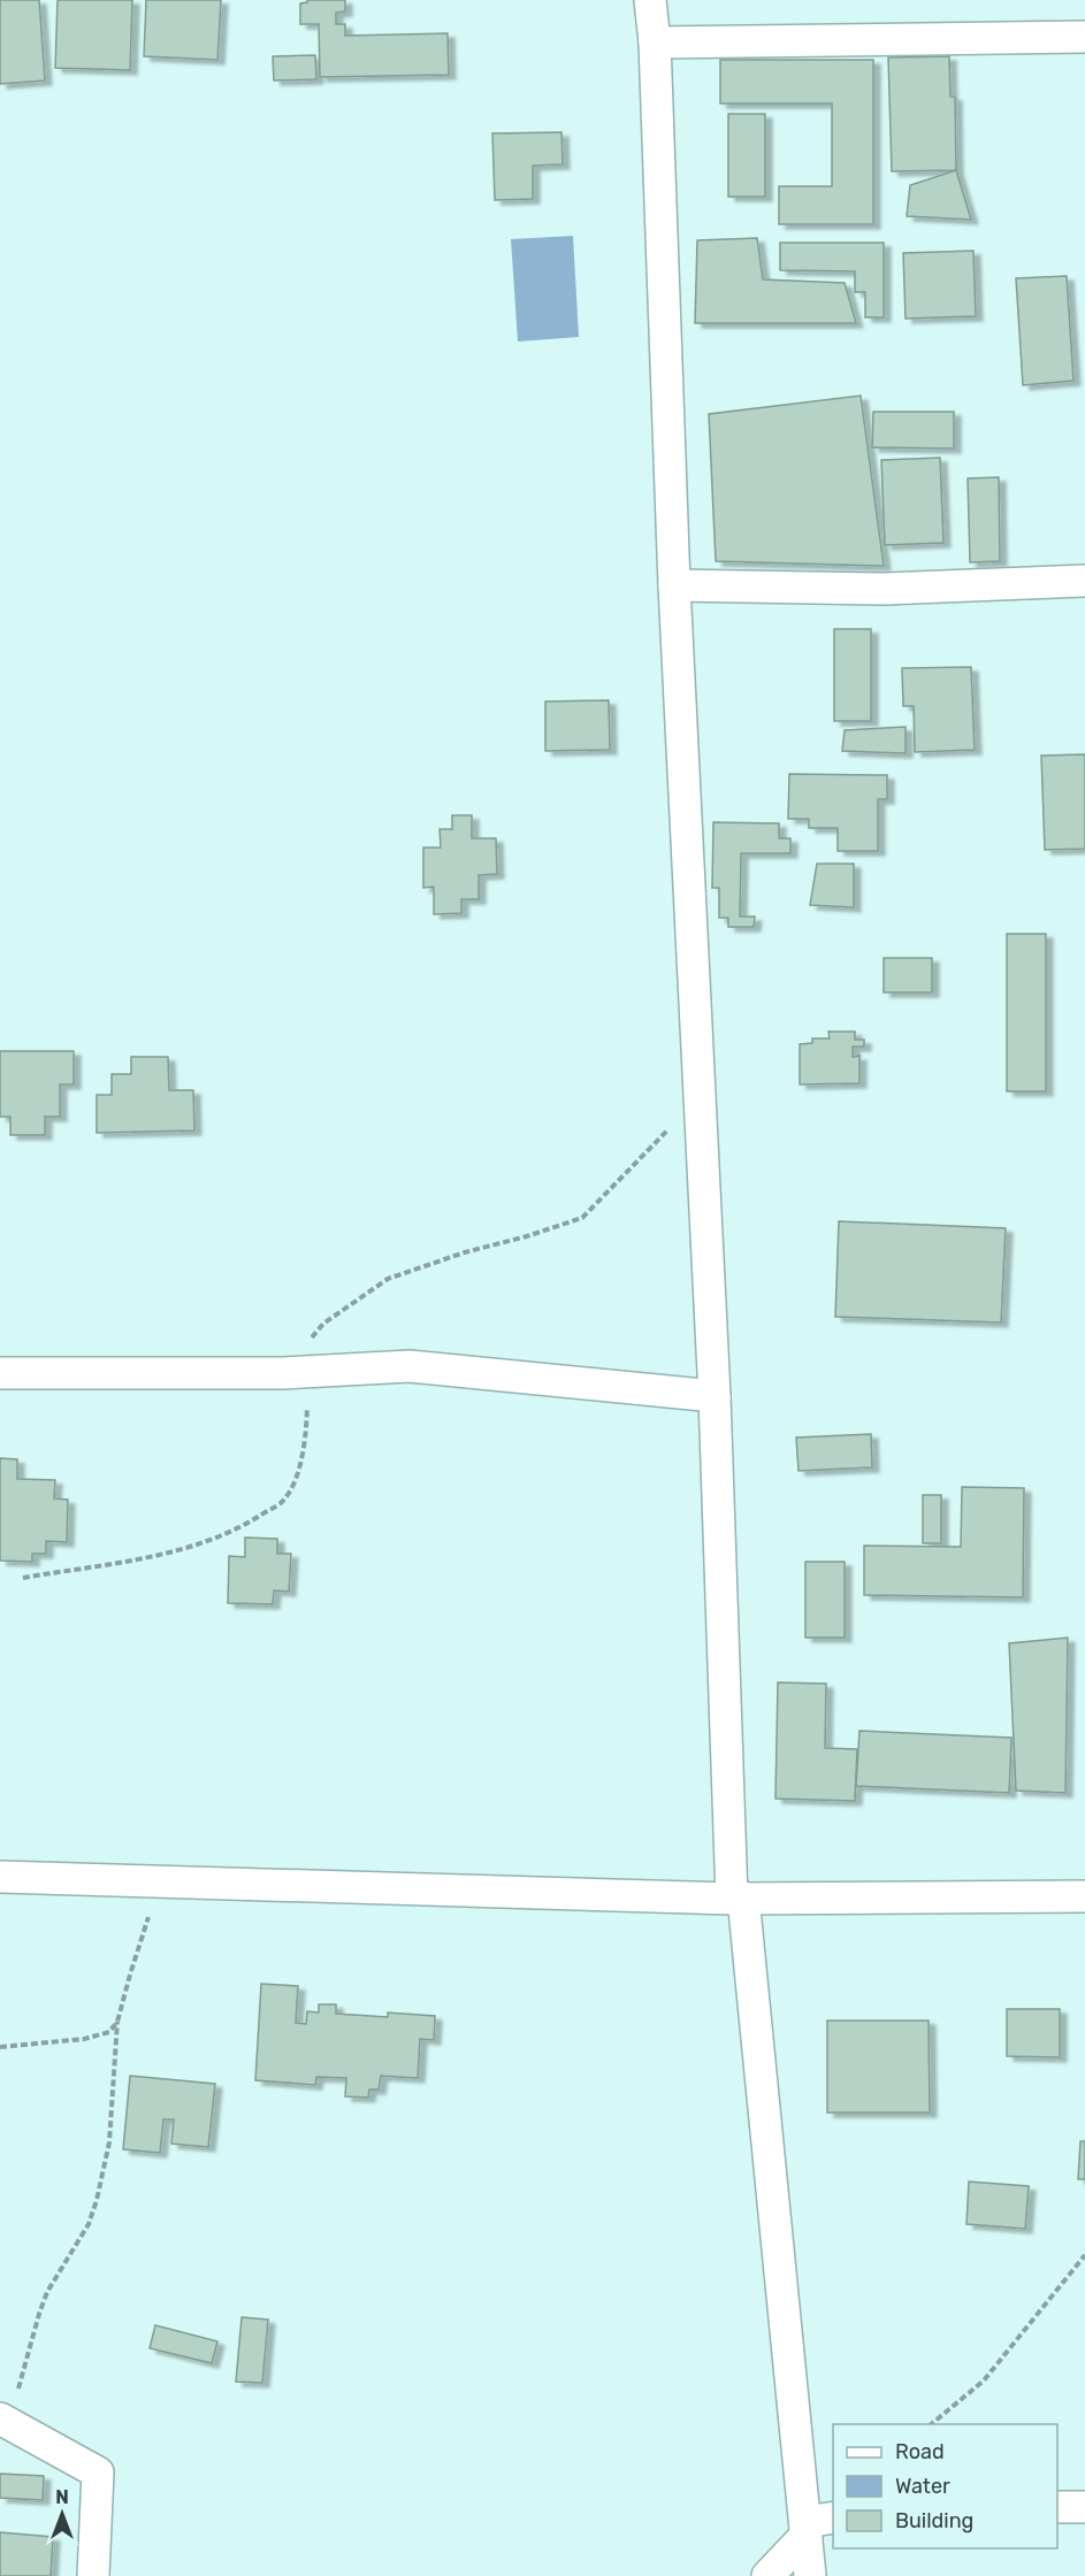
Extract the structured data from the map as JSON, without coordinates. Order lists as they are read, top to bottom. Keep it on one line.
{"legend":["Road","Water","Building"],"north":"top"}
